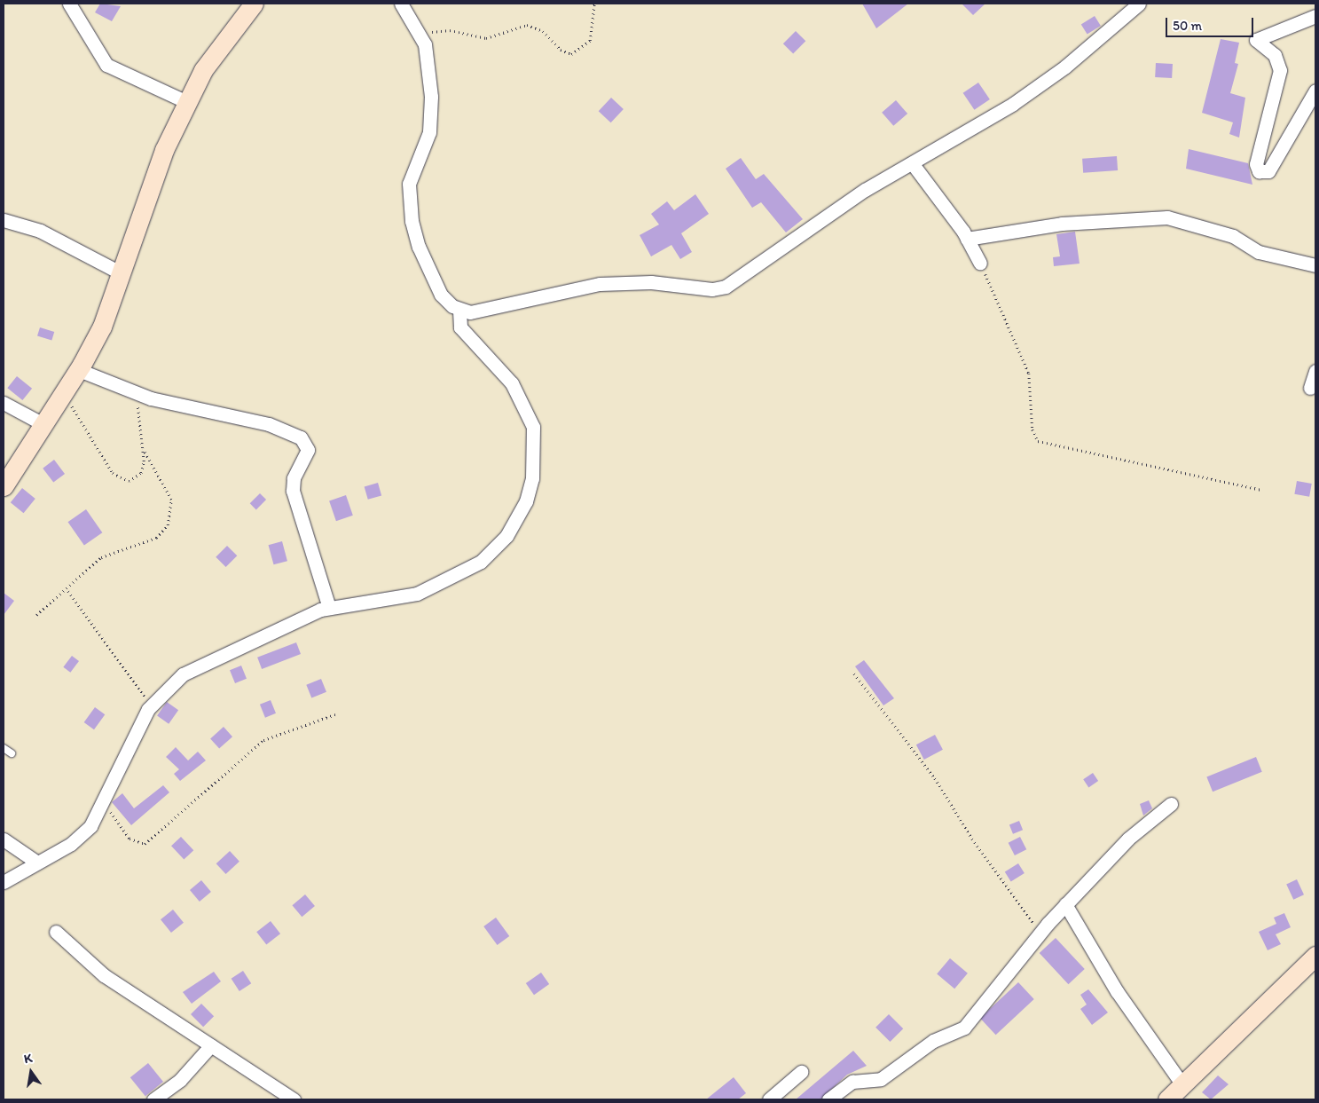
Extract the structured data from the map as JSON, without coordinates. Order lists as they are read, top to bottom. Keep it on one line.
{"scale_bar":"50 m","north":"top"}
